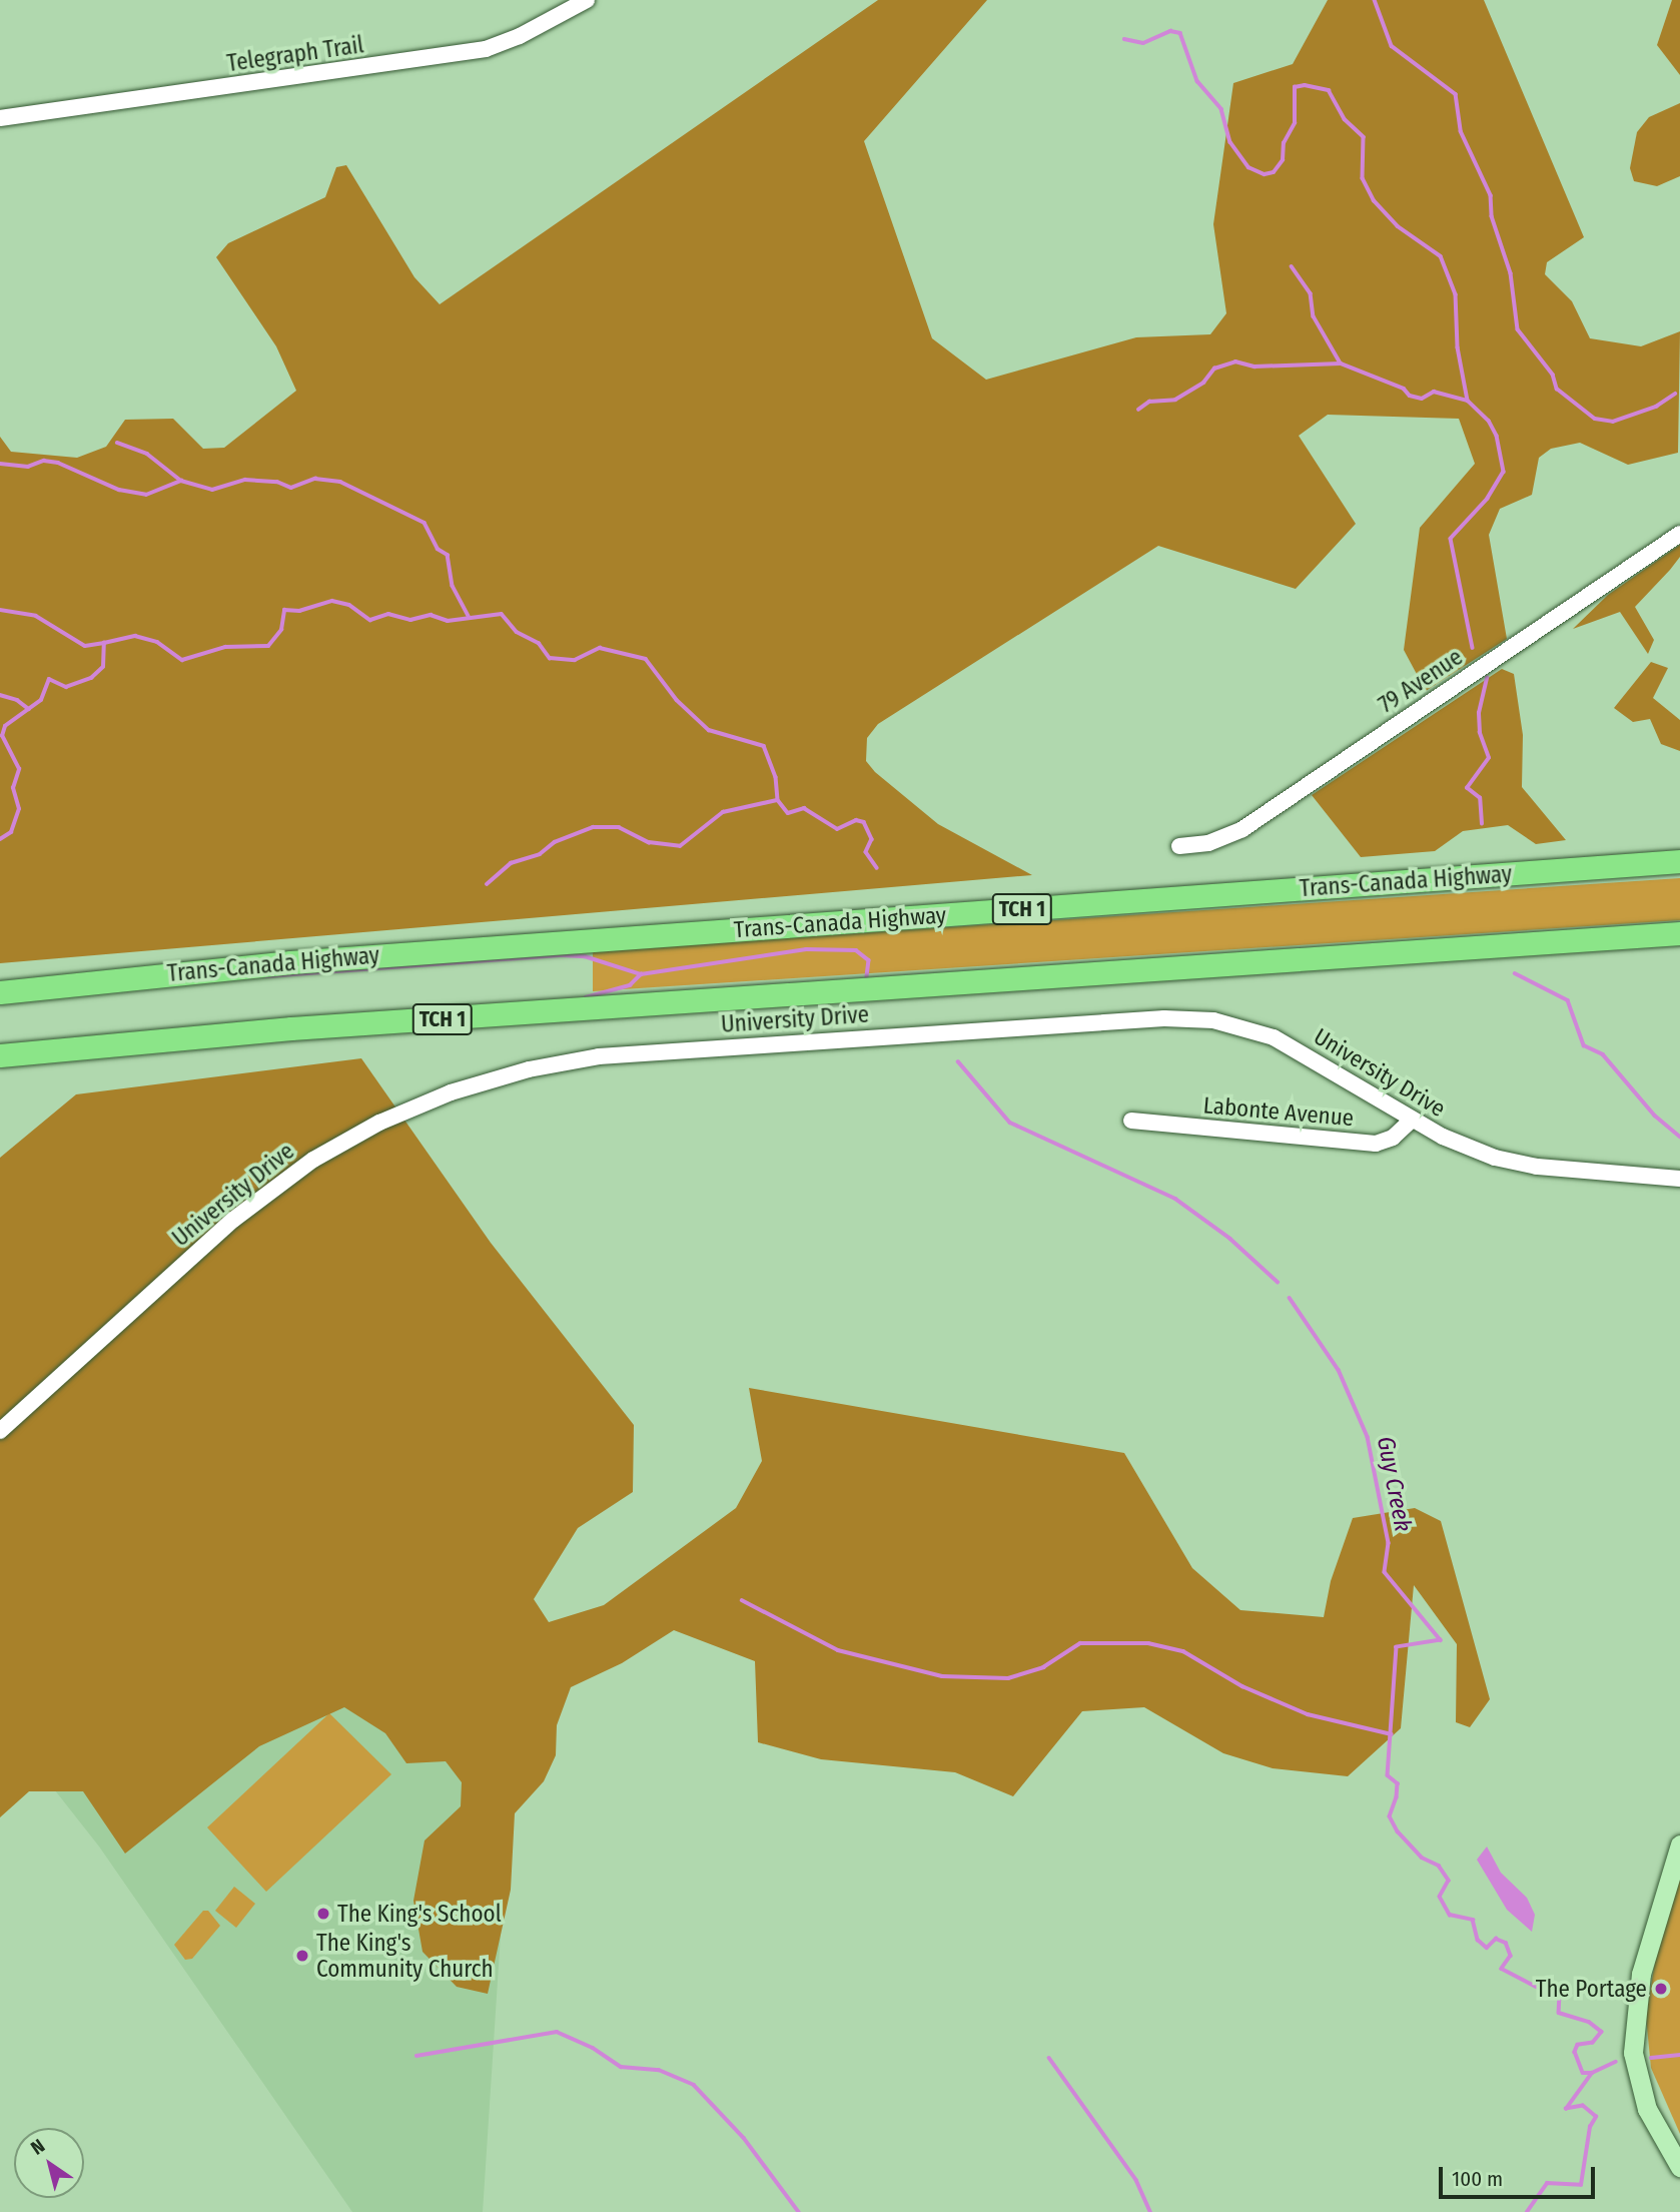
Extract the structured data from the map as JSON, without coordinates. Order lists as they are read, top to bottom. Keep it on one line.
{"streets":{"highway":["Trans-Canada Highway","TCH 1"],"street":["Telegraph Trail","79 Avenue","University Drive","Labonte Avenue"]},"crossings":[["University Drive","Labonte Avenue"]],"water":["Guy Creek"],"places":["The King's School","The King's Community Church","The Portage"],"scale_bar":"100 m","north":"top left"}
